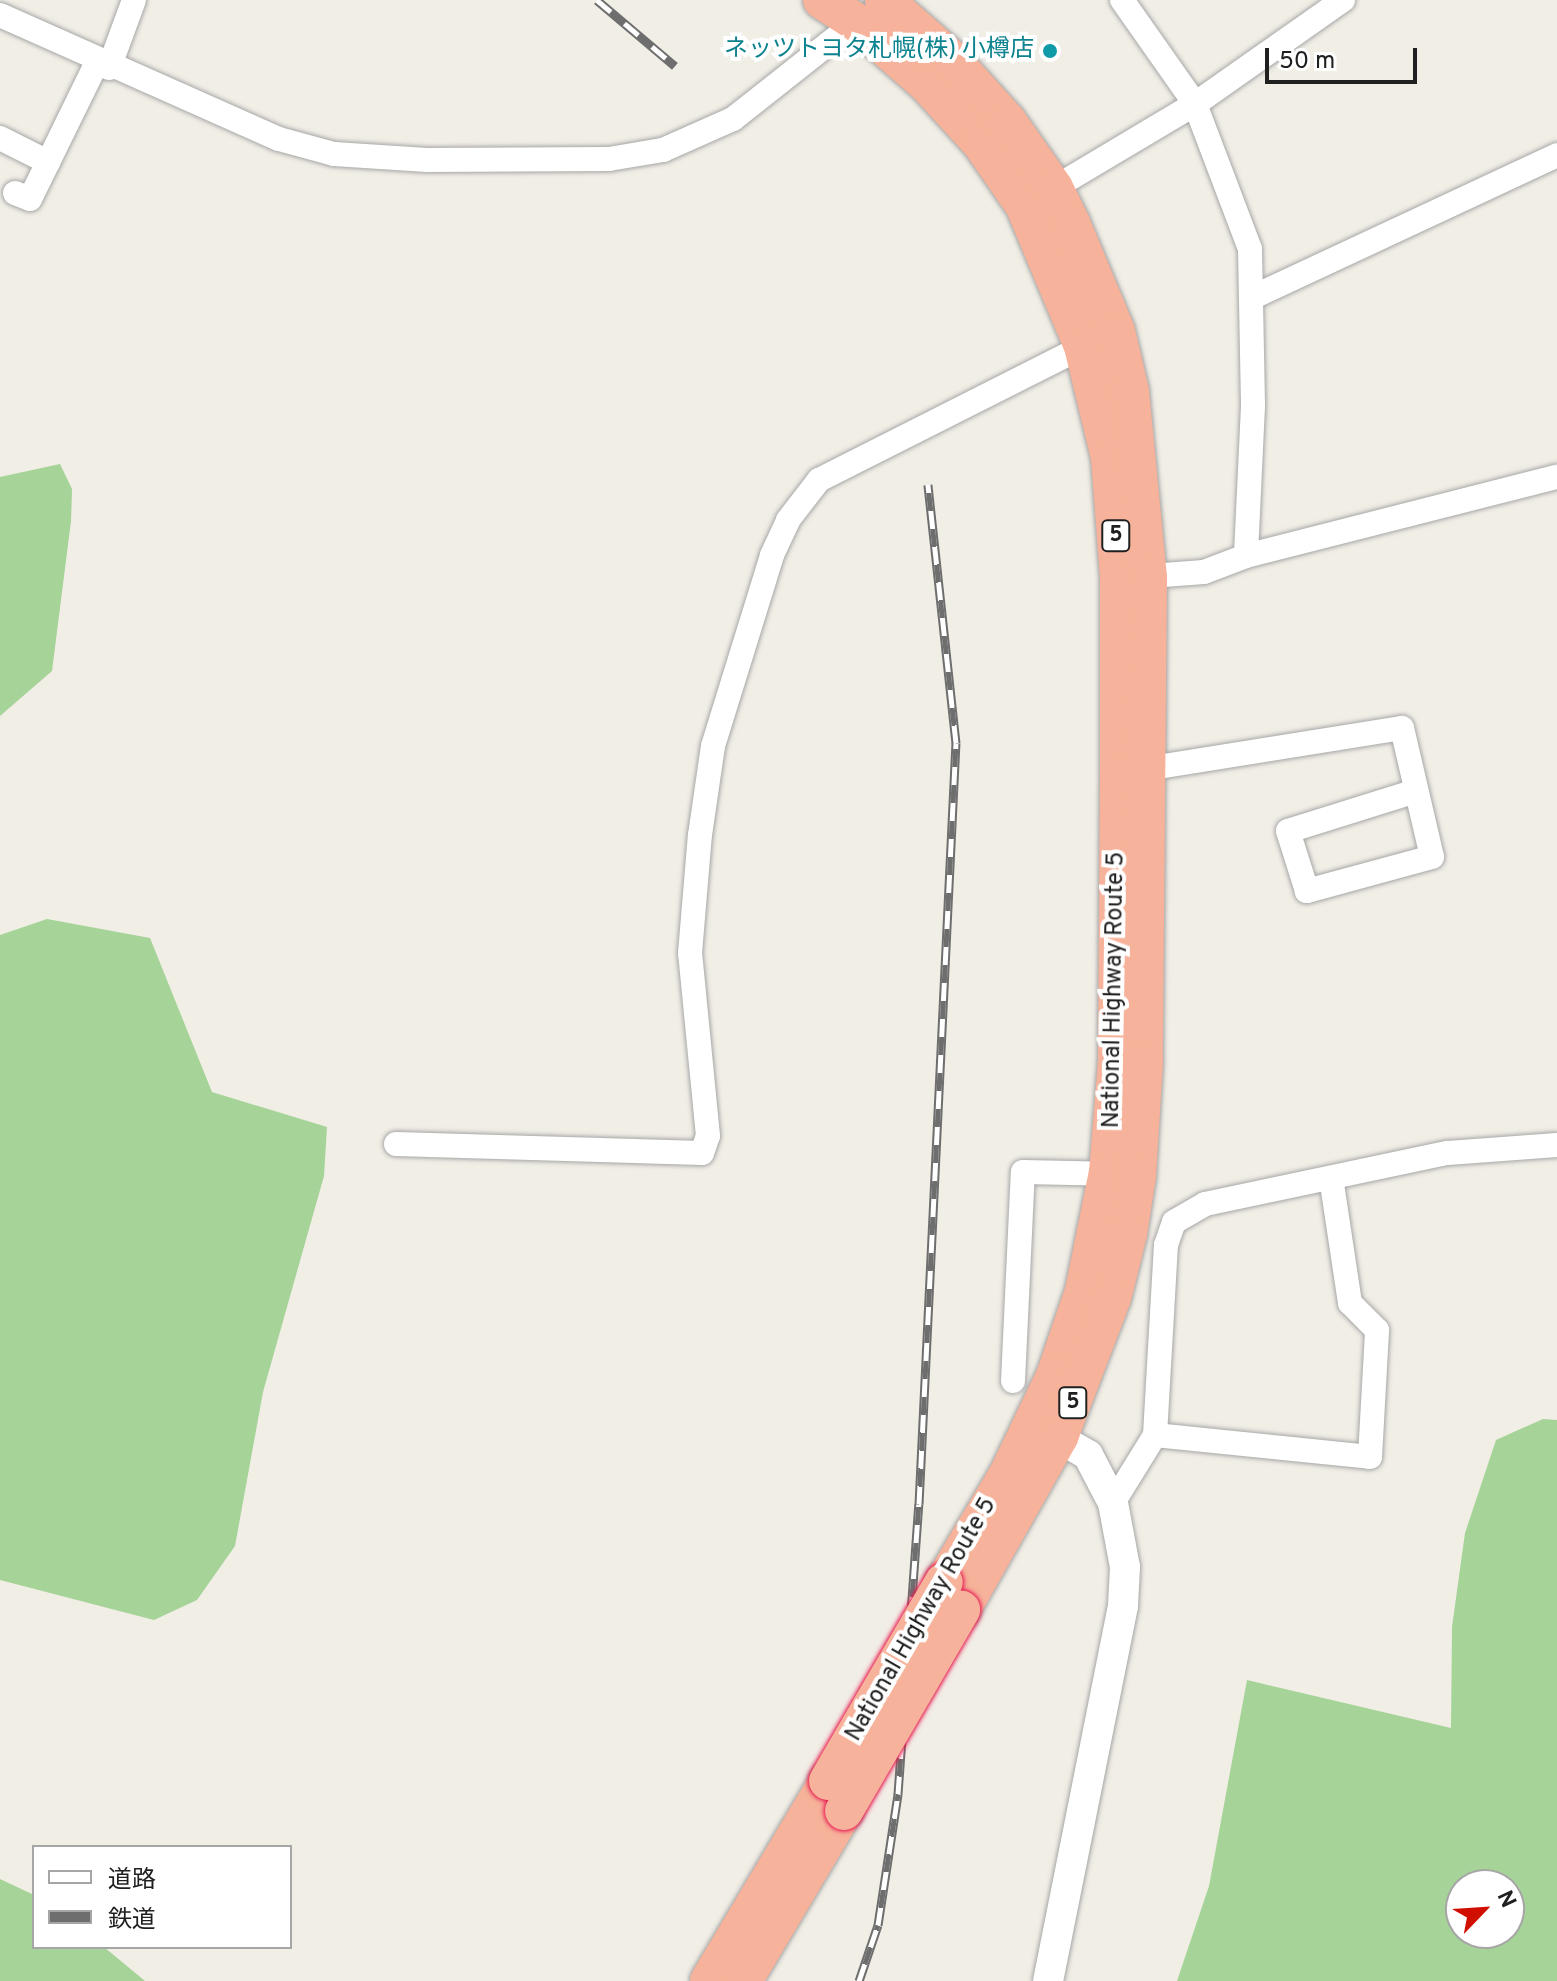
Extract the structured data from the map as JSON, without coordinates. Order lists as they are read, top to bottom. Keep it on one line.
{"streets":{"highway":["5","National Highway Route 5"]},"places":["ネッツトヨタ札幌(株) 小樽店"],"legend":["道路","鉄道"],"scale_bar":"50 m","north":"top right"}
